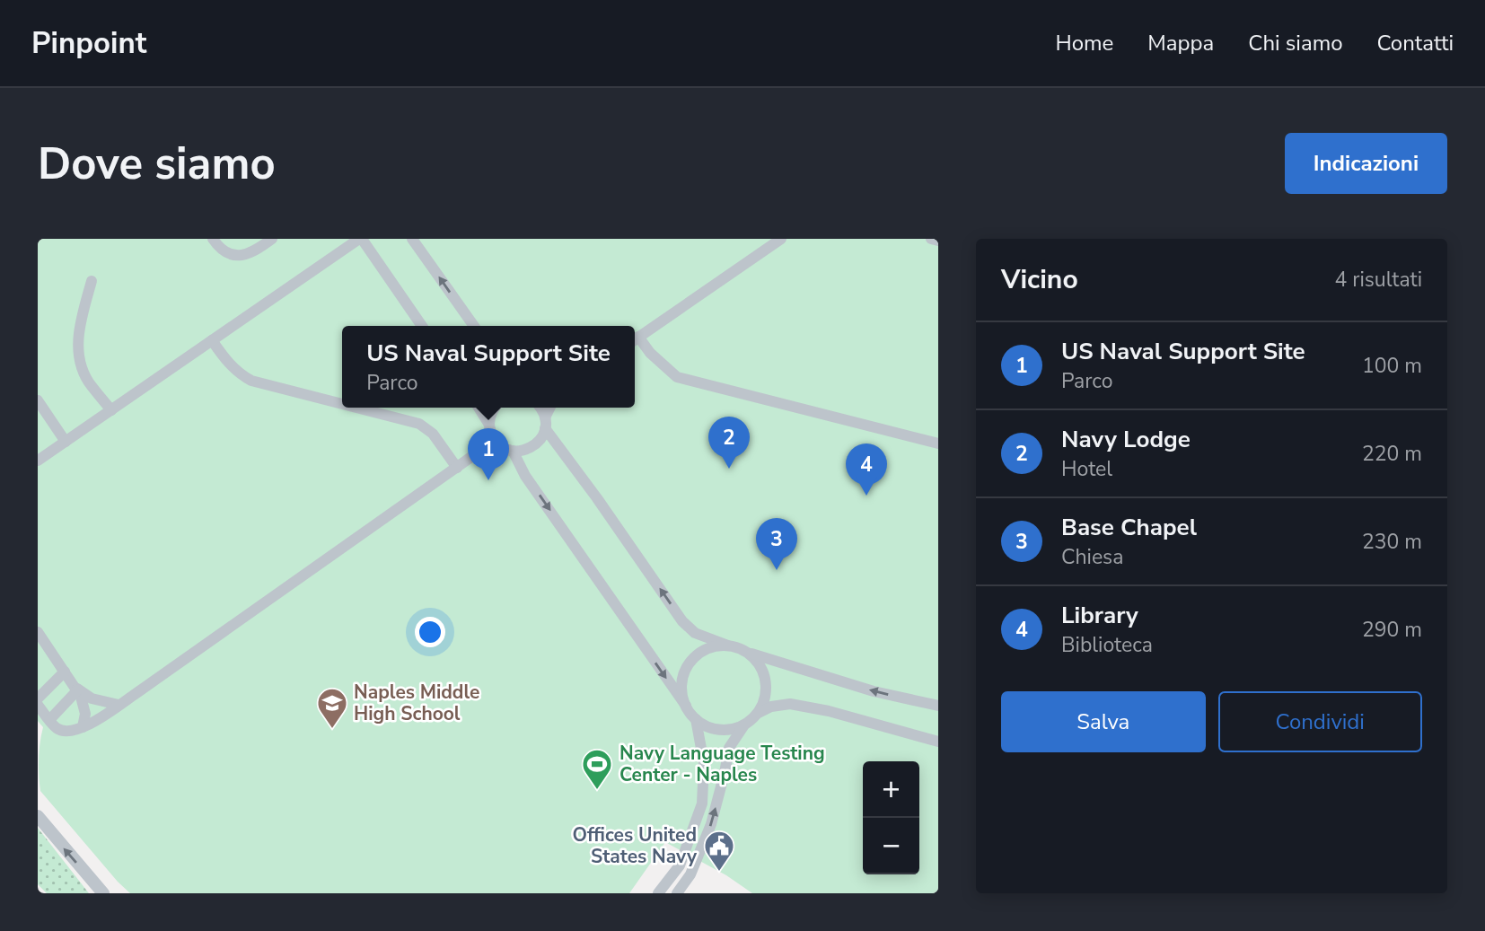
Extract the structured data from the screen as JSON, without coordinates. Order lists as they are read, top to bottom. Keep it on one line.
{"places":{"school or university":["Naples Middle High School"],"sports":["Navy Language Testing Center - Naples"],"public building":["Offices United States Navy"]},"page":{"header":"Pinpoint","nav":["Home","Mappa","Chi siamo","Contatti"],"buttons":["Indicazioni",["Salva","Condividi"]],"title":"Dove siamo","heading":["Vicino","4 risultati"],"list":[{"mark":"1","name":"US Naval Support Site","note":"Parco","value":"100 m"},{"mark":"2","name":"Navy Lodge","note":"Hotel","value":"220 m"},{"mark":"3","name":"Base Chapel","note":"Chiesa","value":"230 m"},{"mark":"4","name":"Library","note":"Biblioteca","value":"290 m"}],"popup":["US Naval Support Site","Parco"],"pins":["2","1","4","3"],"map_buttons":["+","−"]}}
